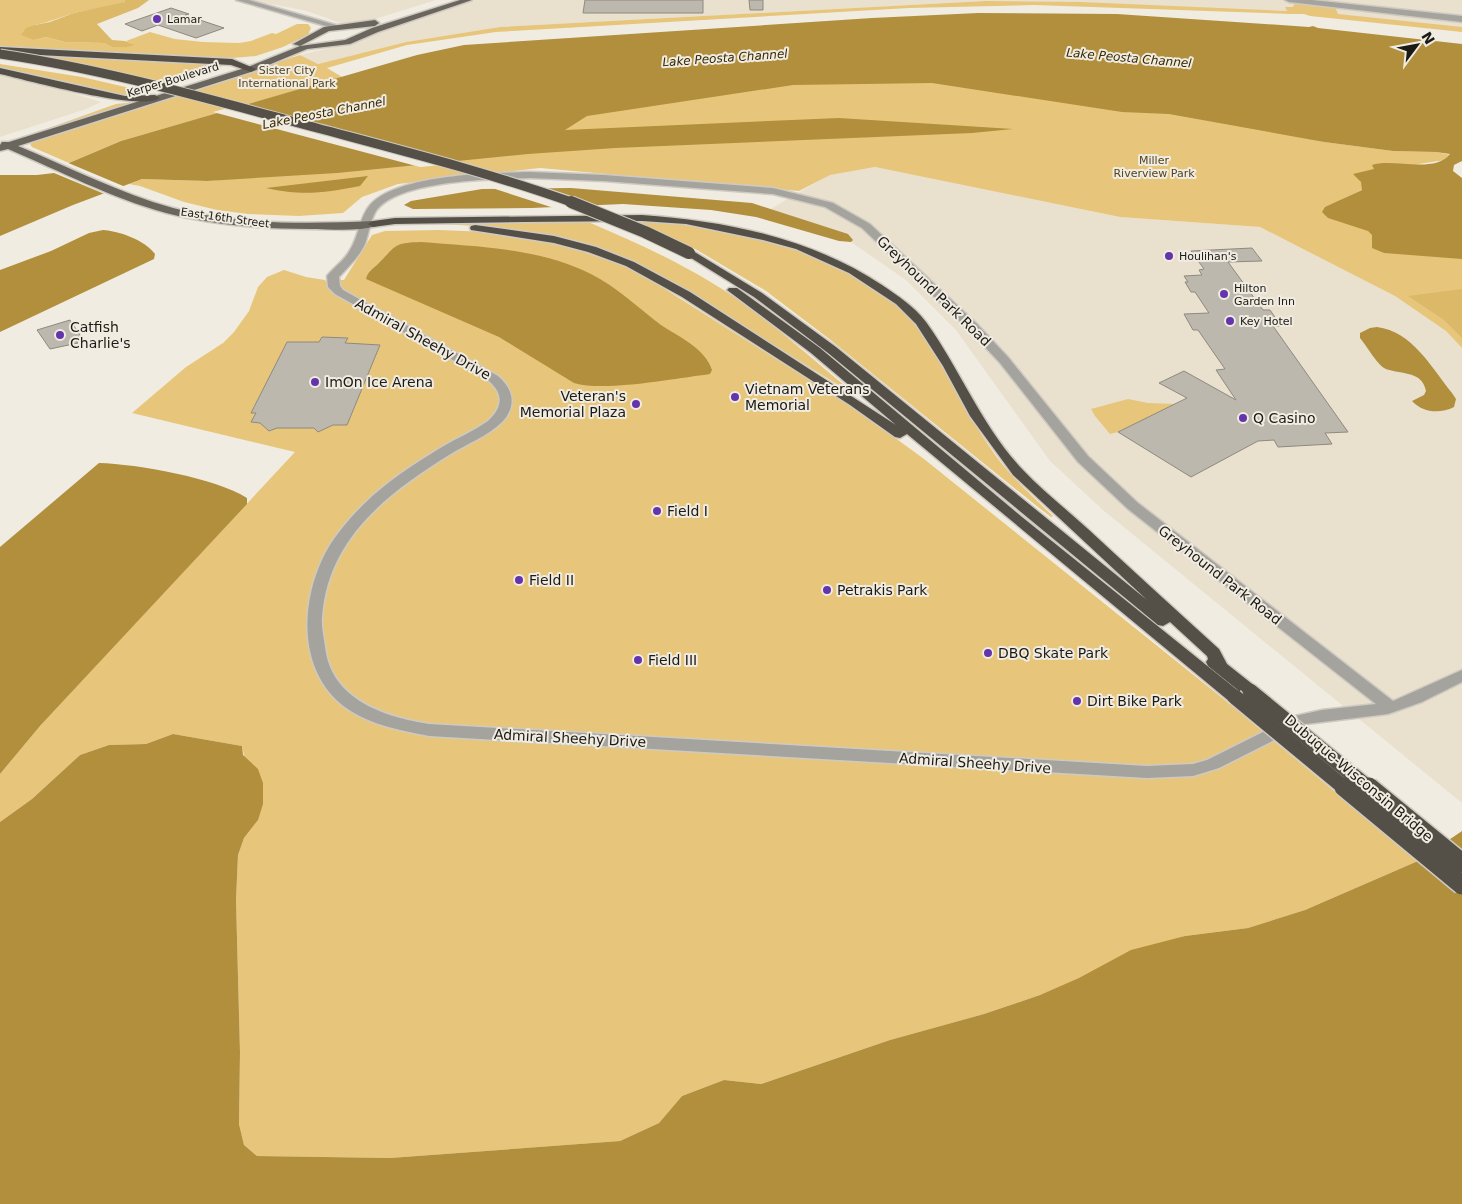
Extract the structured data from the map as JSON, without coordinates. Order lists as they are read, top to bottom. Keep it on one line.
{"streets":{"highway":["Dubuque-Wisconsin Bridge"],"main road":["Kerper Boulevard","East 16th Street"],"street":["Greyhound Park Road","Admiral Sheehy Drive"]},"crossings":[["Kerper Boulevard","East 16th Street"],["East 16th Street","Greyhound Park Road"],["East 16th Street","Admiral Sheehy Drive"],["Greyhound Park Road","Admiral Sheehy Drive"]],"water":["Lake Peosta Channel"],"parks":["Sister City International Park","Miller Riverview Park"],"places":["Lamar","Houlihan's","Hilton Garden Inn","Key Hotel","Catfish Charlie's","ImOn Ice Arena","Vietnam Veterans Memorial","Veteran's Memorial Plaza","Q Casino","Field I","Field II","Petrakis Park","DBQ Skate Park","Field III","Dirt Bike Park"],"north":"top right"}
